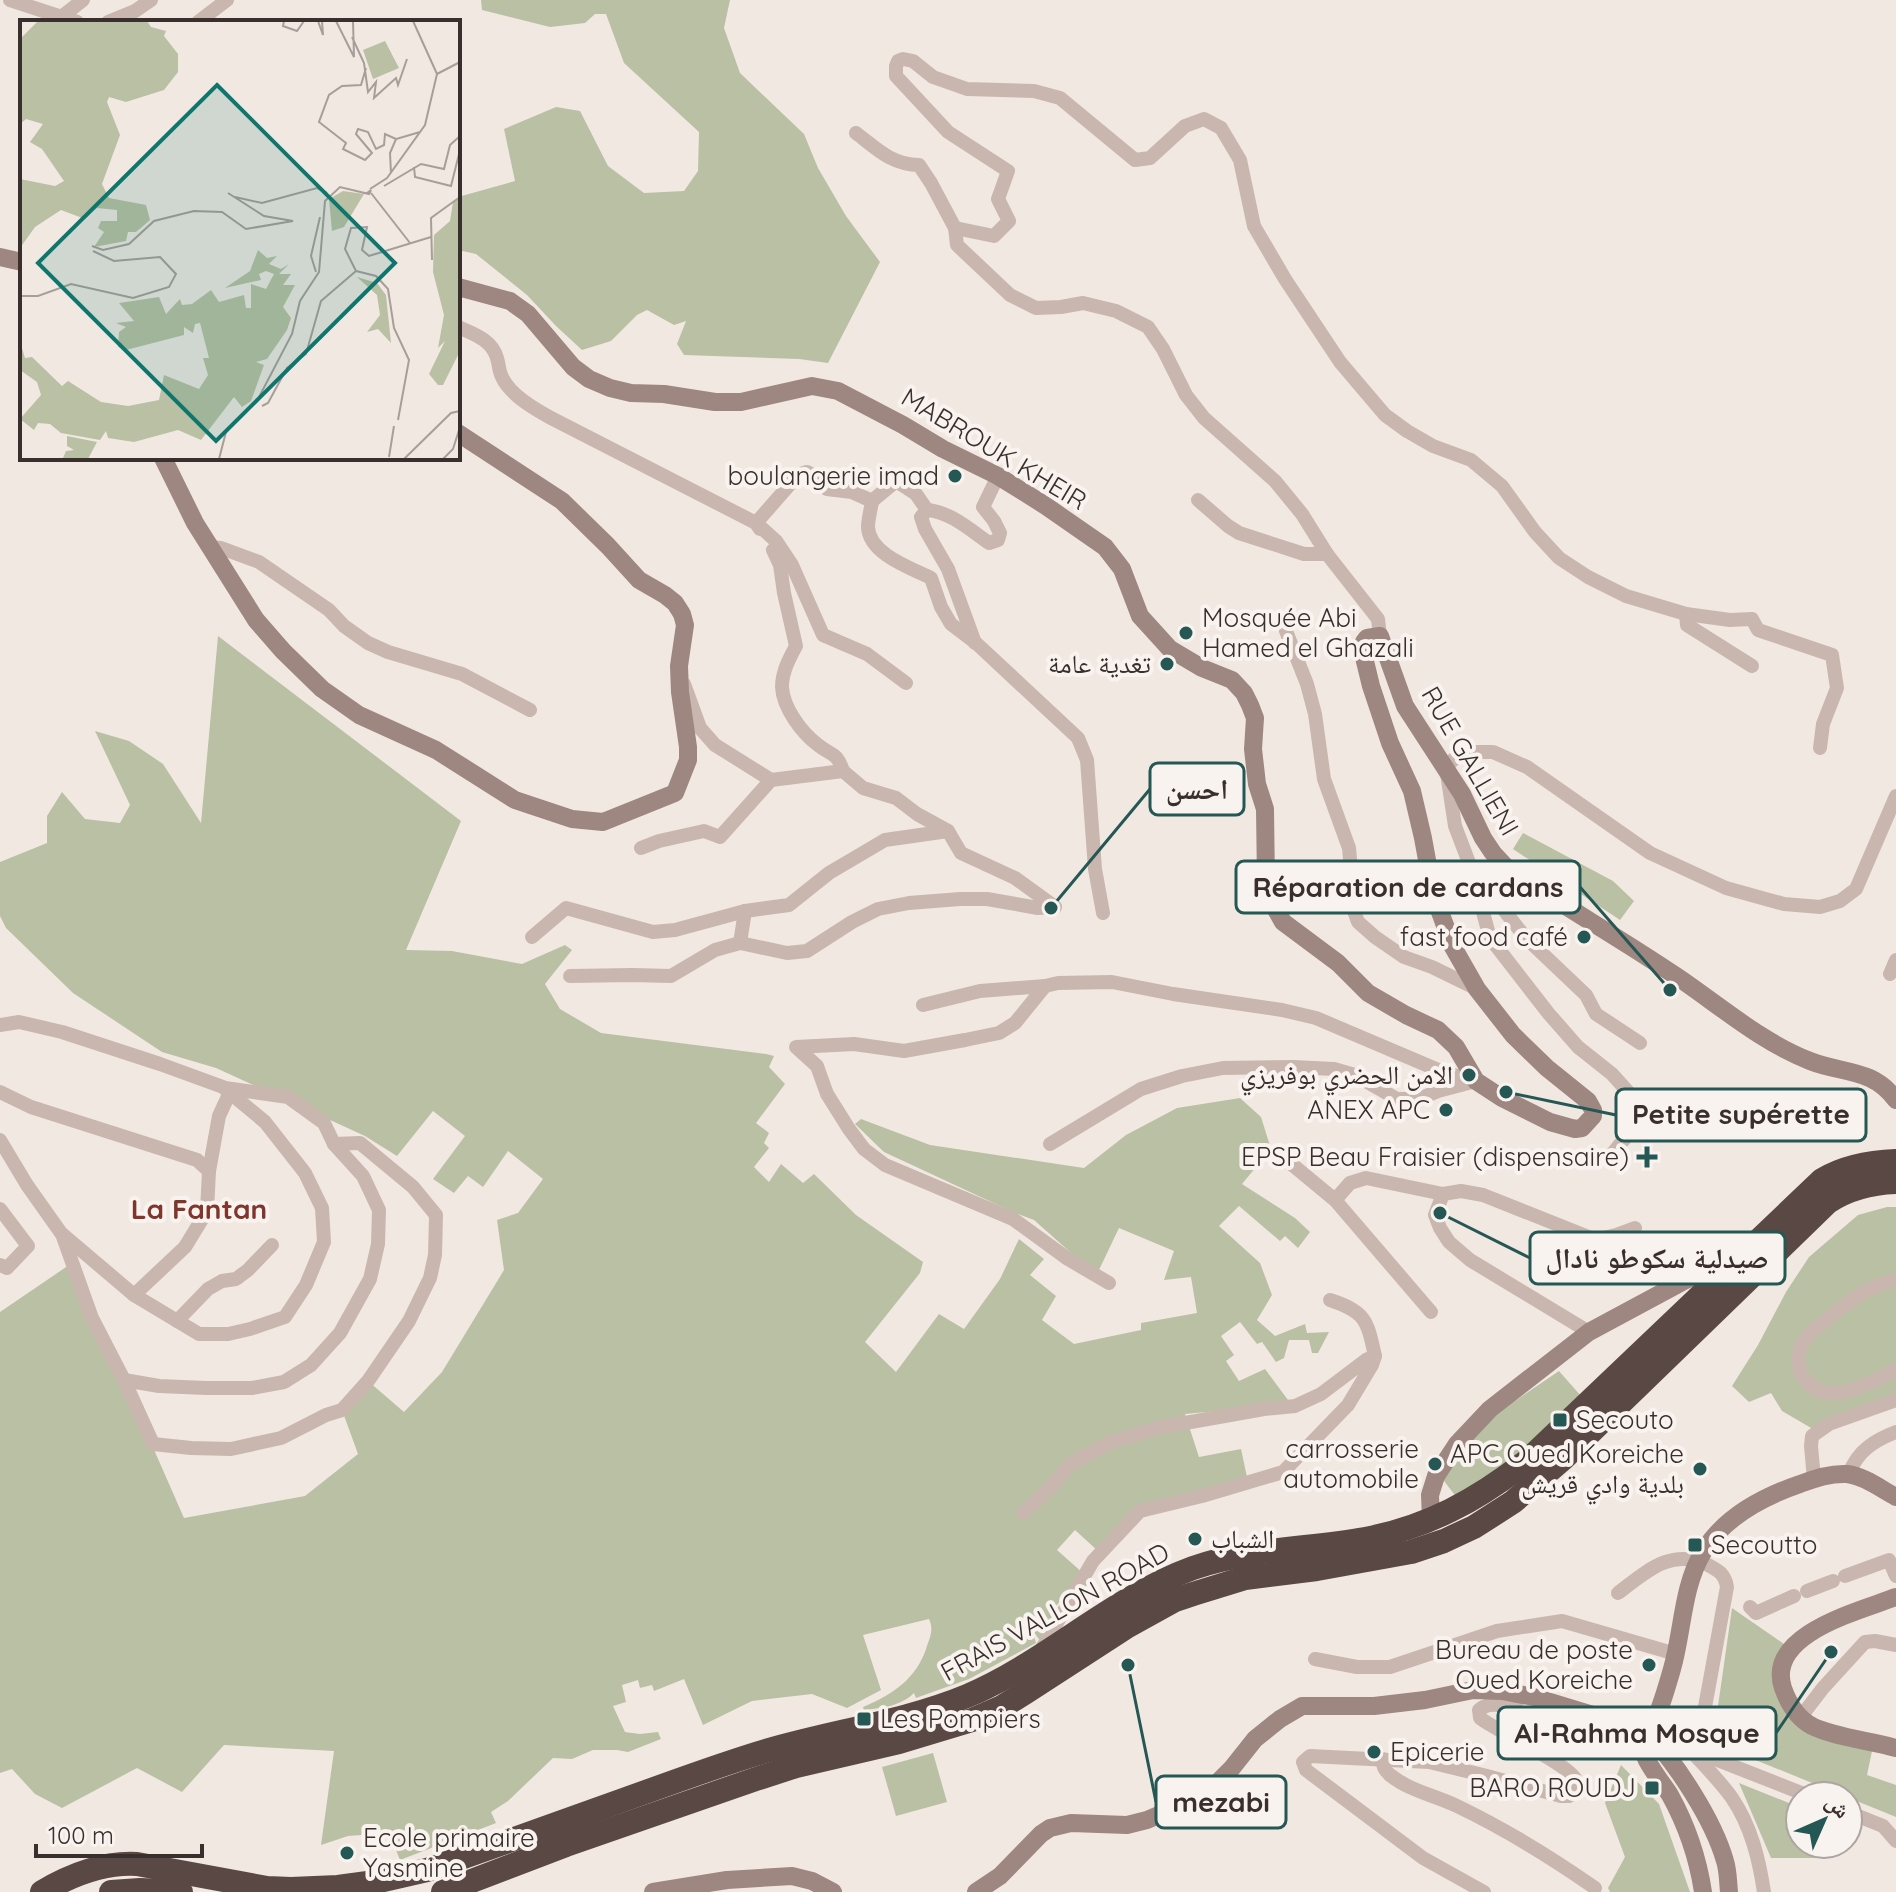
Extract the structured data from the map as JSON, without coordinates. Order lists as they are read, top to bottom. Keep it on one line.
{"streets":{"highway":["FRAIS VALLON ROAD"],"street":["MABROUK KHEIR","RUE GALLIENI"]},"crossings":[["MABROUK KHEIR","RUE GALLIENI"]],"districts":["La Fantan"],"places":{"other":["boulangerie imad","Mosquée Abi Hamed el Ghazali","تغدية عامة","احسن","fast food café","Réparation de cardans","الامن الحضري بوفريزي","Petite supérette","ANEX APC","صيدلية سكوطو نادال","carrosserie automobile","APC Oued Koreiche بلدية وادي قريش","الشباب","Al-Rahma Mosque","mezabi","Bureau de poste Oued Koreiche","Epicerie","Ecole primaire Yasmine"],"health":["EPSP Beau Fraisier (dispensaire)"],"transit":["Secouto","Secoutto","Les Pompiers","BARO ROUDJ"]},"scale_bar":"100 m","north":"top right"}
